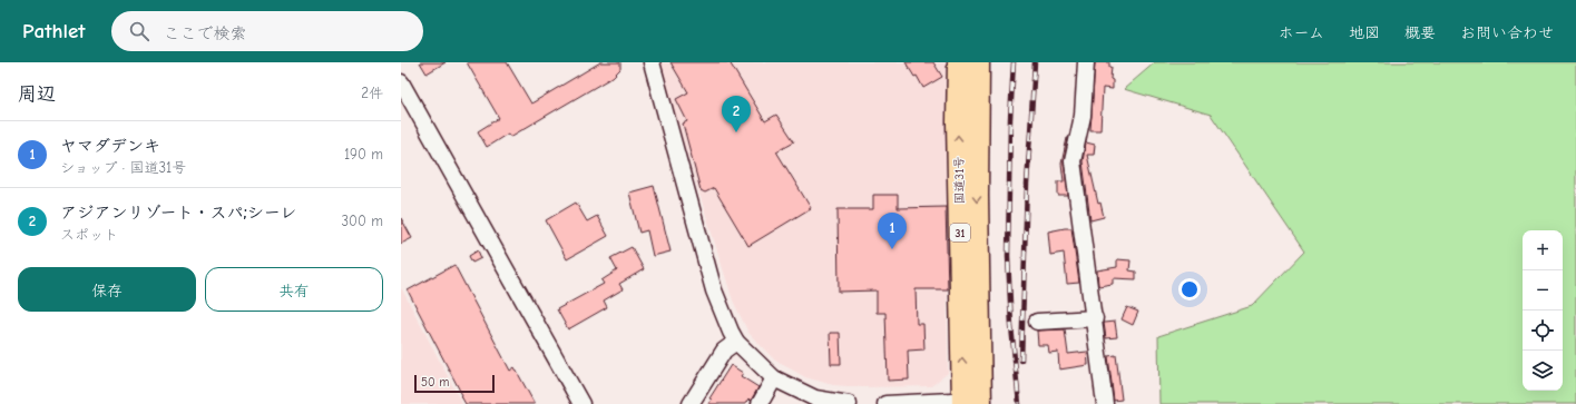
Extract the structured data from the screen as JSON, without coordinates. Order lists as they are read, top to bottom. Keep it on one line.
{"streets":{"highway":["国道31号","31"]},"scale_bar":"50 m","page":{"header":"Pathlet","search":"ここで検索","nav":["ホーム","地図","概要","お問い合わせ"],"heading":["周辺","2件"],"pins":["2","1"],"list":[{"mark":"1","name":"ヤマダデンキ","note":"ショップ · 国道31号","value":"190 m"},{"mark":"2","name":"アジアンリゾート・スパ;シーレ","note":"スポット","value":"300 m"}],"map_buttons":["+","−"],"buttons":["保存","共有"],"scale":"50 m"}}
